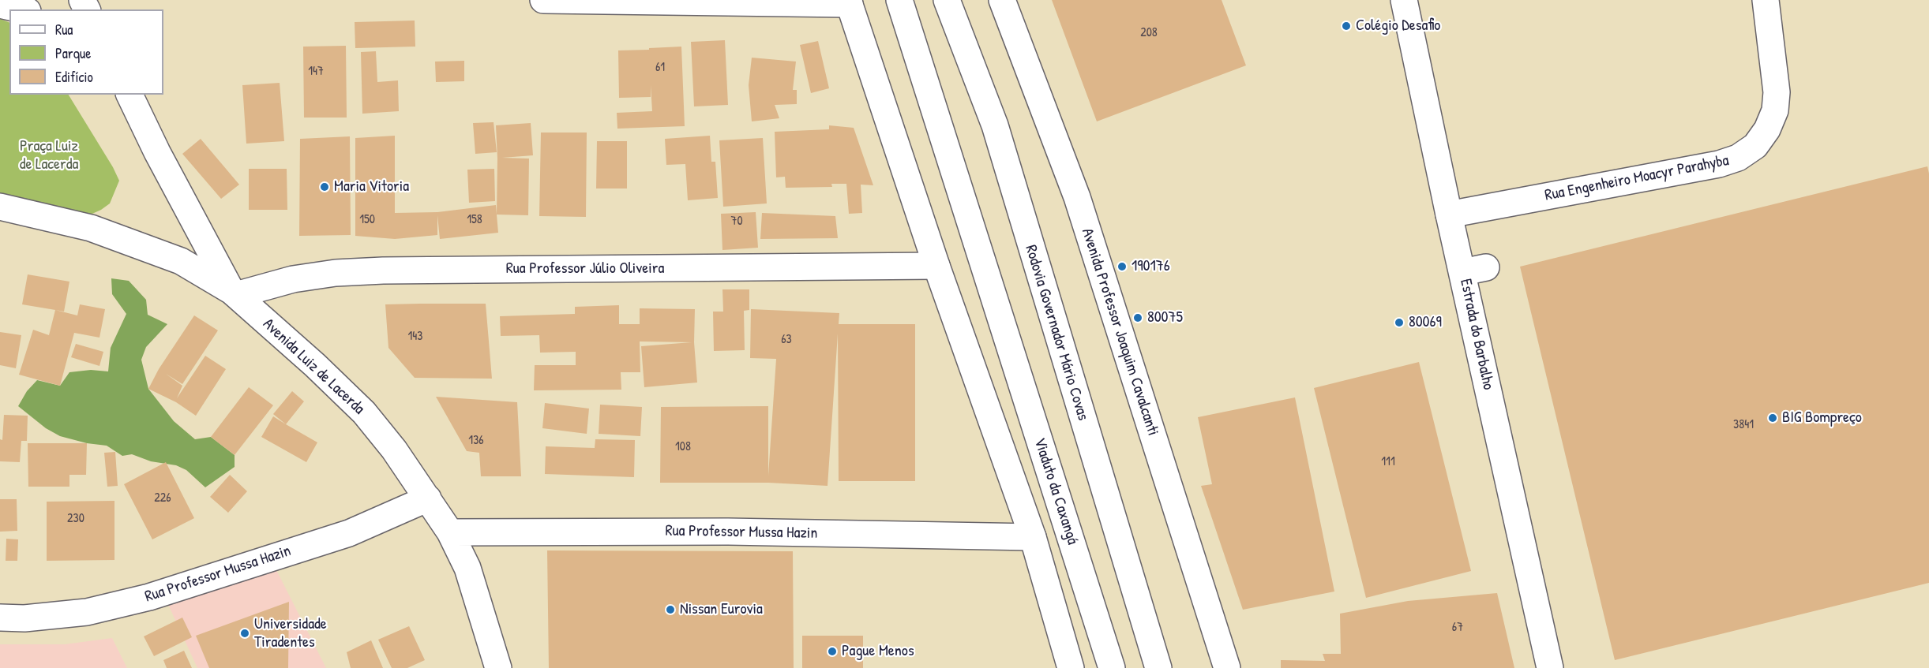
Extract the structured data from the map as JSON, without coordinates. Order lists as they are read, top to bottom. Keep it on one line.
{"streets":{"main road":["Rua Engenheiro Moacyr Parahyba","Rua Professor Júlio Oliveira","Avenida Professor Joaquim Cavalcanti","Rodovia Governador Mário Covas","Estrada do Barbalho","Avenida Luiz de Lacerda","Viaduto da Caxangá","Rua Professor Mussa Hazin"]},"crossings":[["Rua Engenheiro Moacyr Parahyba","Estrada do Barbalho"],["Rua Professor Júlio Oliveira","Avenida Luiz de Lacerda"],["Avenida Luiz de Lacerda","Rua Professor Mussa Hazin"]],"parks":["Praça Luiz de Lacerda"],"places":["Colégio Desafio","Maria Vitoria","190176","80075","80069","BIG Bompreço","Nissan Eurovia","Universidade Tiradentes","Pague Menos"],"house_numbers":["208","61","147","150","158","70","143","63","3841","136","108","111","226","230","67"],"legend":["Rua","Parque","Edifício"]}
